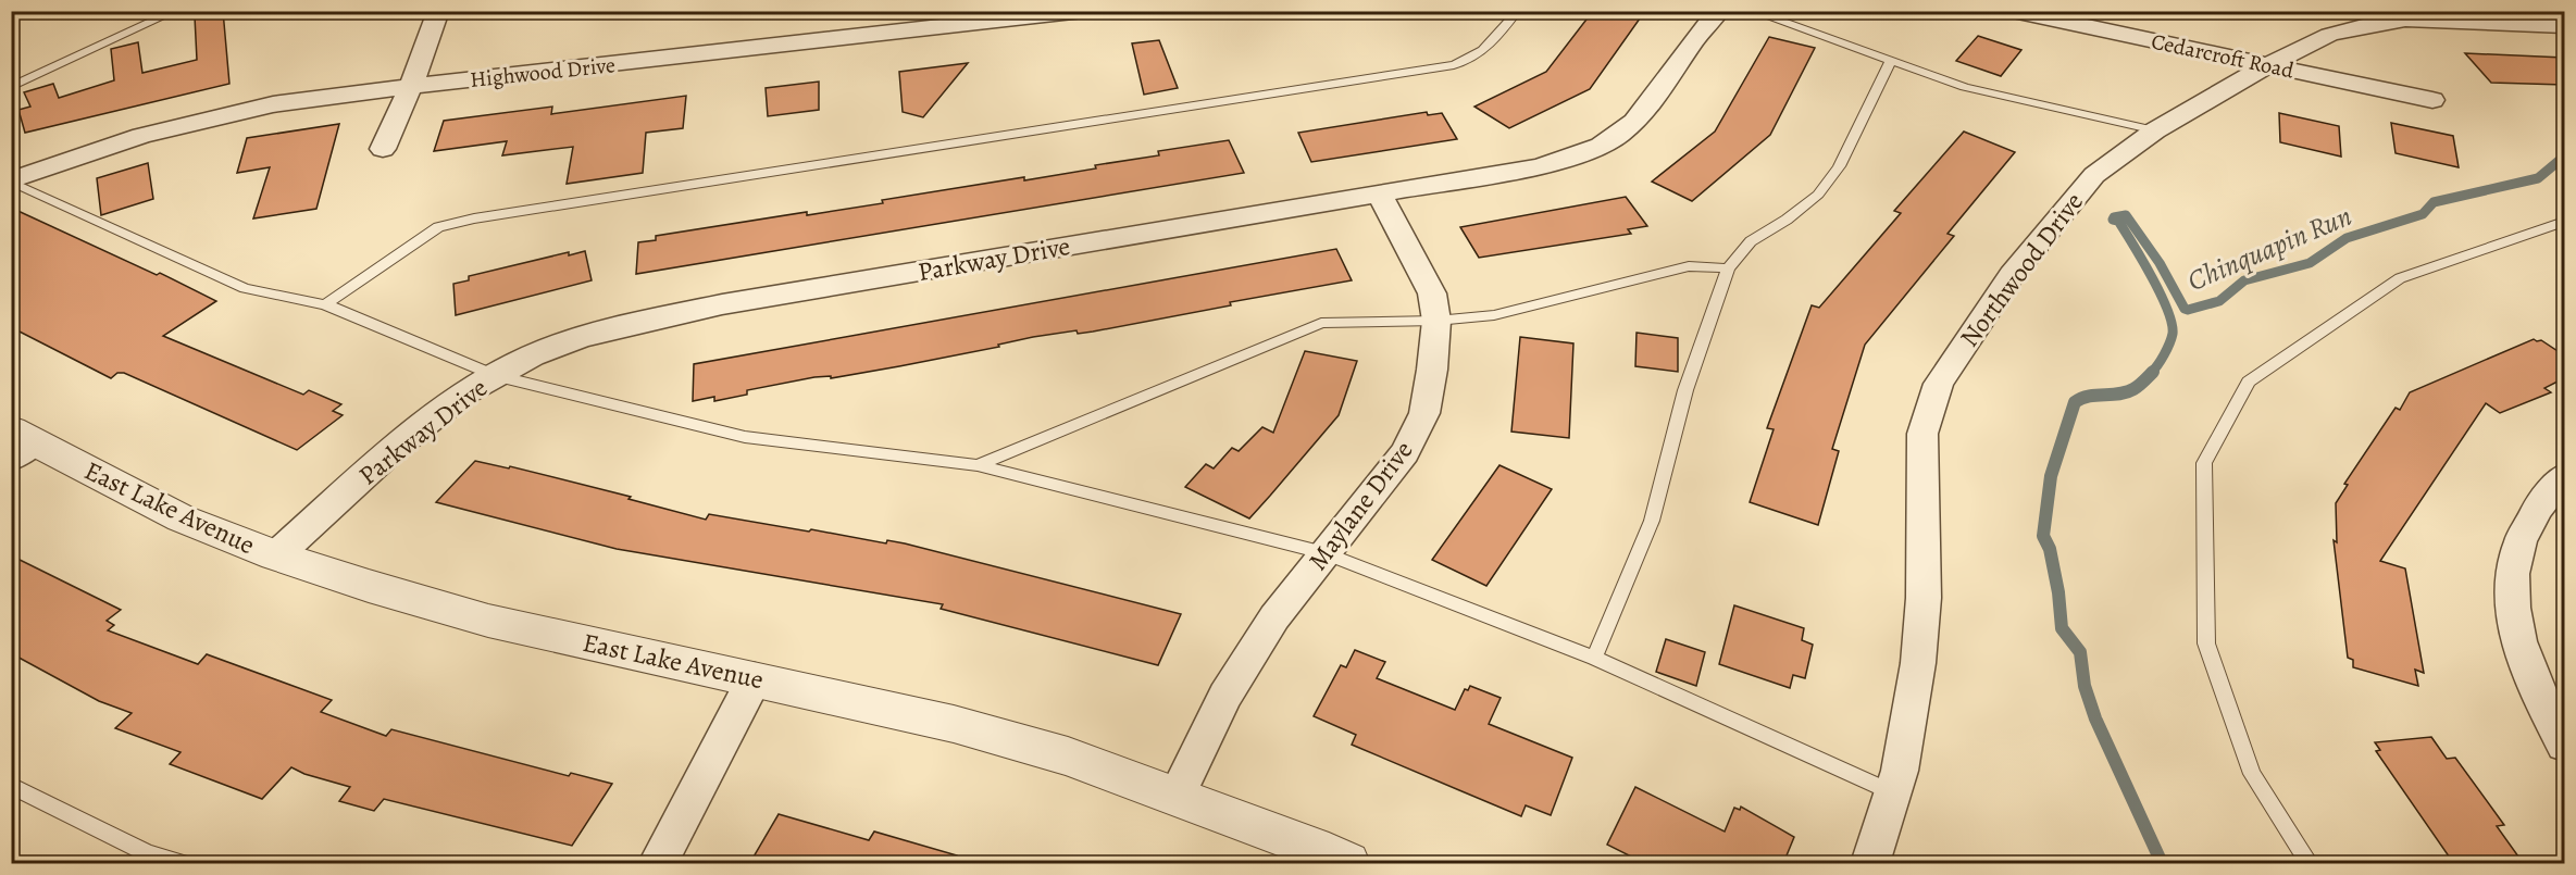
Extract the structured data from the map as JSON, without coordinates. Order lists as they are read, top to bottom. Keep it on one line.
{"streets":{"street":["Cedarcroft Road","Highwood Drive","Parkway Drive","Northwood Drive","Maylane Drive","East Lake Avenue"]},"crossings":[["Cedarcroft Road","Northwood Drive"],["Parkway Drive","Maylane Drive"],["Parkway Drive","East Lake Avenue"],["Maylane Drive","East Lake Avenue"]],"water":["Chinquapin Run"]}
